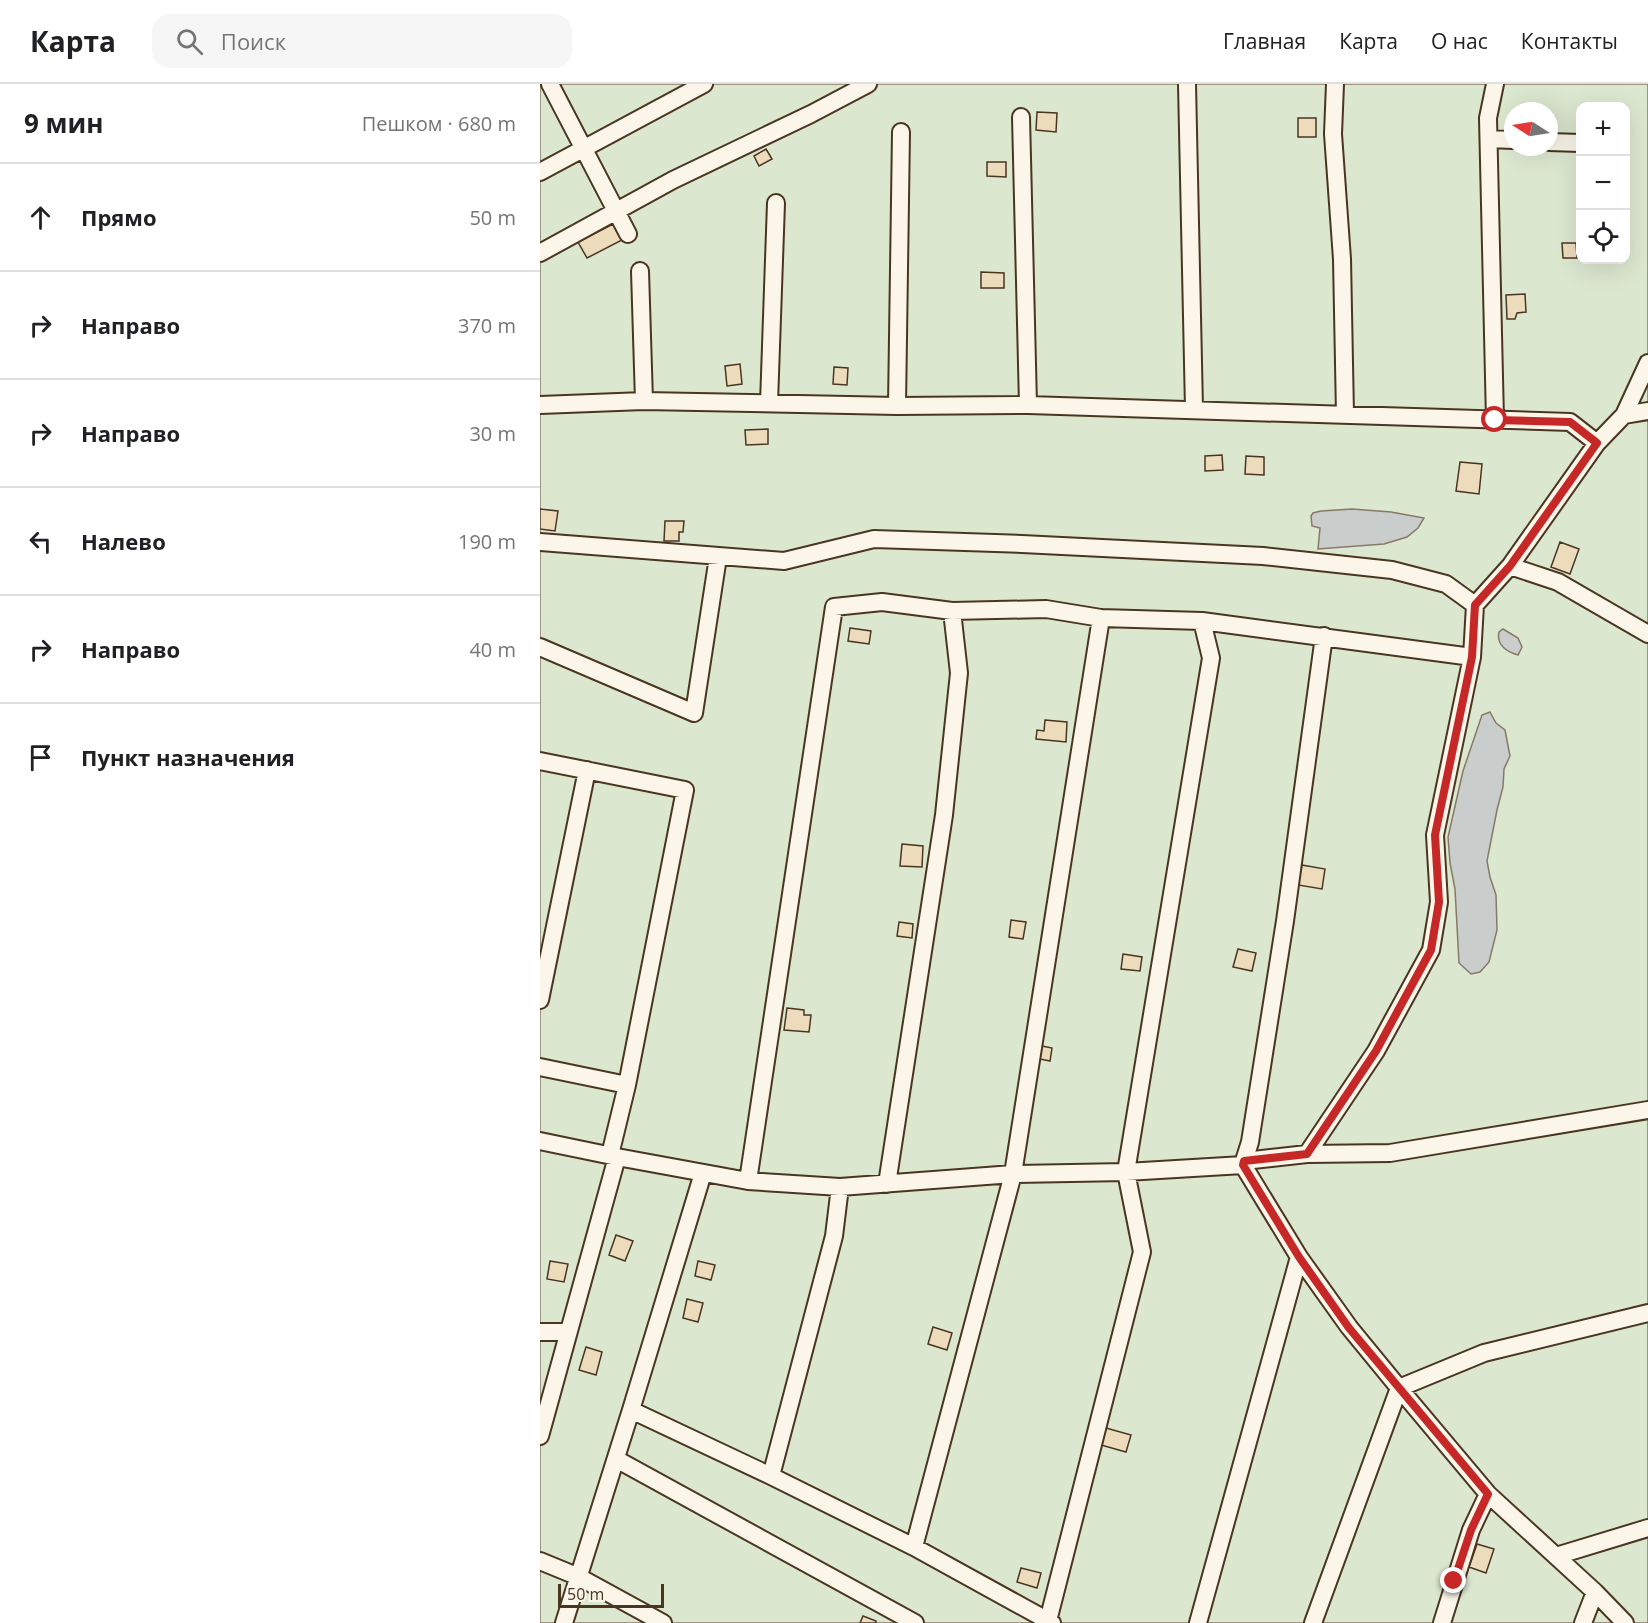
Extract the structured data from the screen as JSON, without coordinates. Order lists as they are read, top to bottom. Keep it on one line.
{"scale_bar":"50 m","north":"left","page":{"header":"Карта","search":"Поиск","nav":["Главная","Карта","О нас","Контакты"],"heading":["9 мин","Пешком · 680 m"],"map_buttons":["+","−"],"list":[["Прямо","50 m"],["Направо","370 m"],["Направо","30 m"],["Налево","190 m"],["Направо","40 m"],"Пункт назначения"],"scale":"50 m"}}
